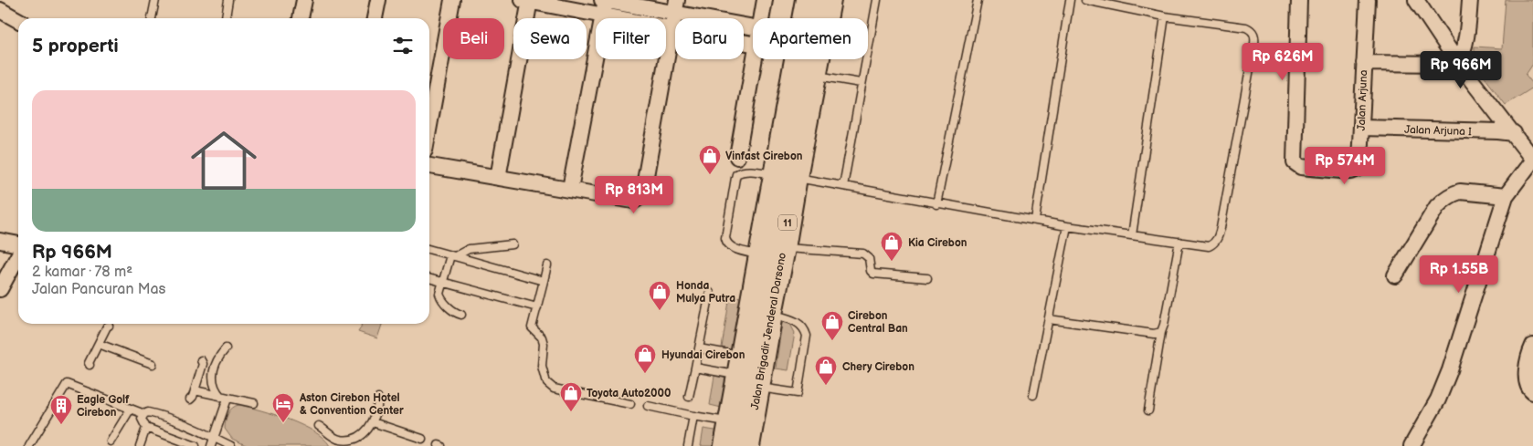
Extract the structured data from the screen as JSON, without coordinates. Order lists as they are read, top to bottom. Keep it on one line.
{"streets":{"highway":["11","Jalan Brigadir Jenderal Darsono"],"street":["Jalan Arjuna","Jalan Arjuna I"]},"crossings":[["Jalan Arjuna","Jalan Arjuna I"]],"places":{"shop":["Vinfast Cirebon","Kia Cirebon","Honda Mulya Putra","Cirebon Central Ban","Hyundai Cirebon","Chery Cirebon","Toyota Auto2000"],"hotel":["Aston Cirebon Hotel & Convention Center"],"building":["Eagle Golf Cirebon"]},"page":{"chip":["Beli","Sewa","Filter","Baru","Apartemen"],"heading":"5 properti","price":["Rp 626M","Rp 966M","Rp 574M","Rp 813M","Rp 1.55B"],"list":[{"name":"Rp 966M","note":"2 kamar · 78 m² · Jalan Pancuran Mas"}]}}
